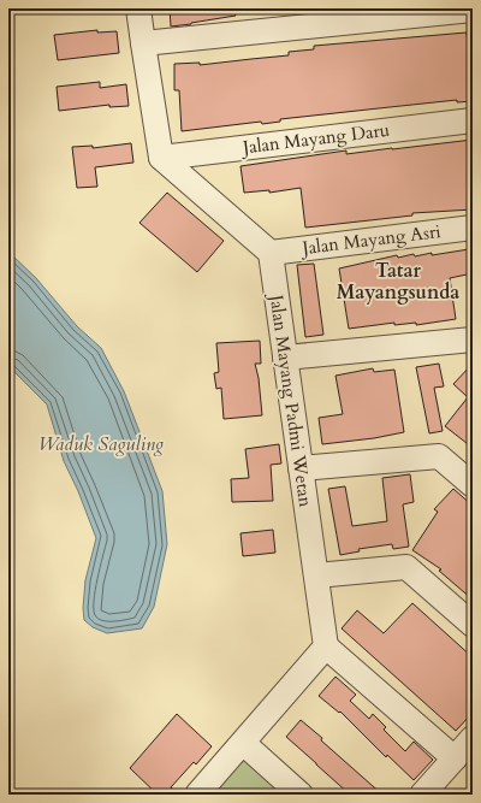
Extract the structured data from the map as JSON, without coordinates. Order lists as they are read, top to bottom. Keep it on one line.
{"streets":{"street":["Jalan Mayang Daru","Jalan Mayang Asri","Jalan Mayang Padmi Wetan"]},"crossings":[["Jalan Mayang Asri","Jalan Mayang Padmi Wetan"]],"districts":["Tatar Mayangsunda"],"water":["Waduk Saguling"]}
